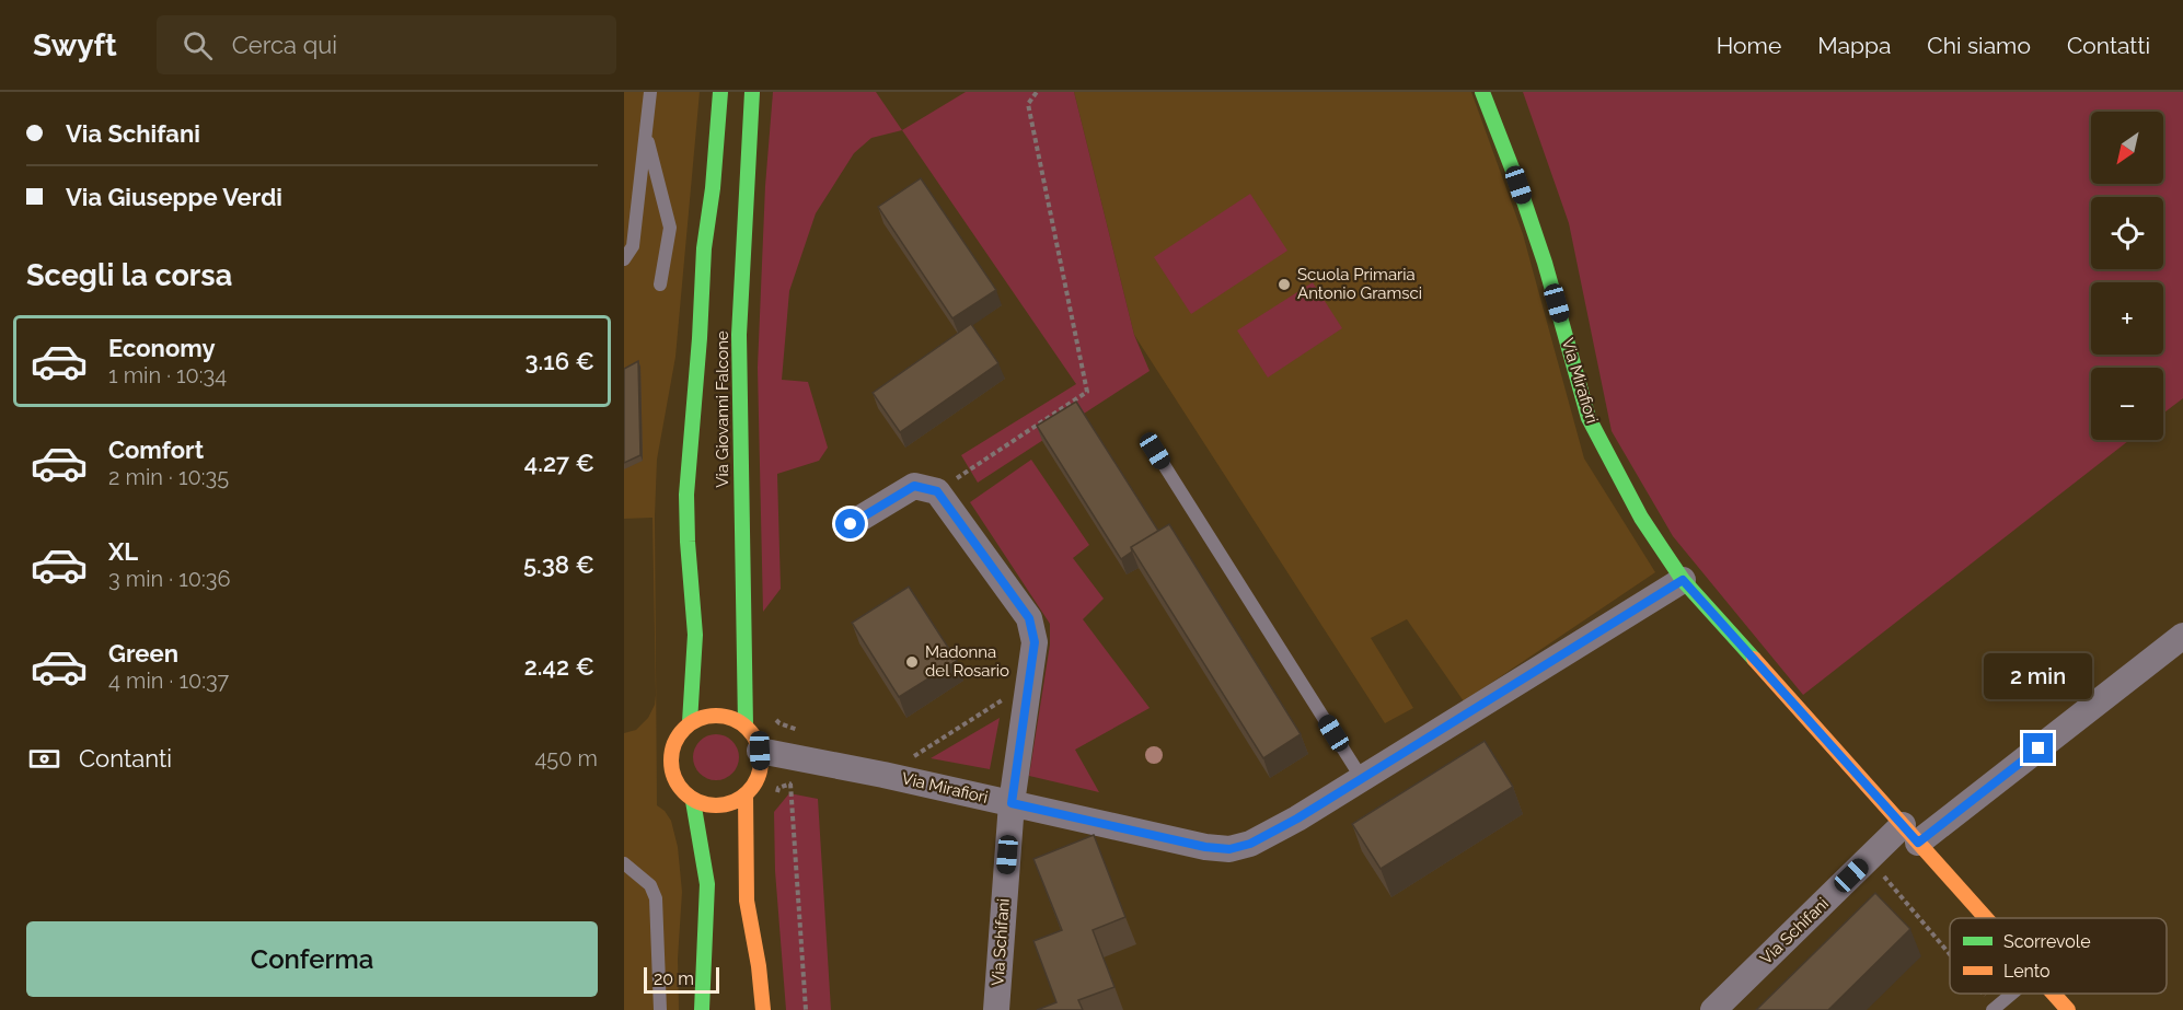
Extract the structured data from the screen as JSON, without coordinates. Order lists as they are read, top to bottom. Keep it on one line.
{"streets":{"street":["Via Mirafiori","Via Giovanni Falcone","Via Schifani"]},"crossings":[["Via Mirafiori","Via Giovanni Falcone"],["Via Mirafiori","Via Schifani"]],"places":["Scuola Primaria Antonio Gramsci","Madonna del Rosario"],"legend":["Scorrevole","Lento"],"scale_bar":"20 m","north":"bottom left","page":{"header":"Swyft","search":"Cerca qui","nav":["Home","Mappa","Chi siamo","Contatti"],"banner":["Via Schifani","Via Giuseppe Verdi"],"map_buttons":["+","−"],"heading":"Scegli la corsa","list":[{"name":"Economy","note":"1 min · 10:34","value":"3.16 €"},{"name":"Comfort","note":"2 min · 10:35","value":"4.27 €"},{"name":"XL","note":"3 min · 10:36","value":"5.38 €"},{"name":"Green","note":"4 min · 10:37","value":"2.42 €"}],"bubble":"2 min","pay":["Contanti","450 m"],"buttons":"Conferma","scale":"20 m"}}
